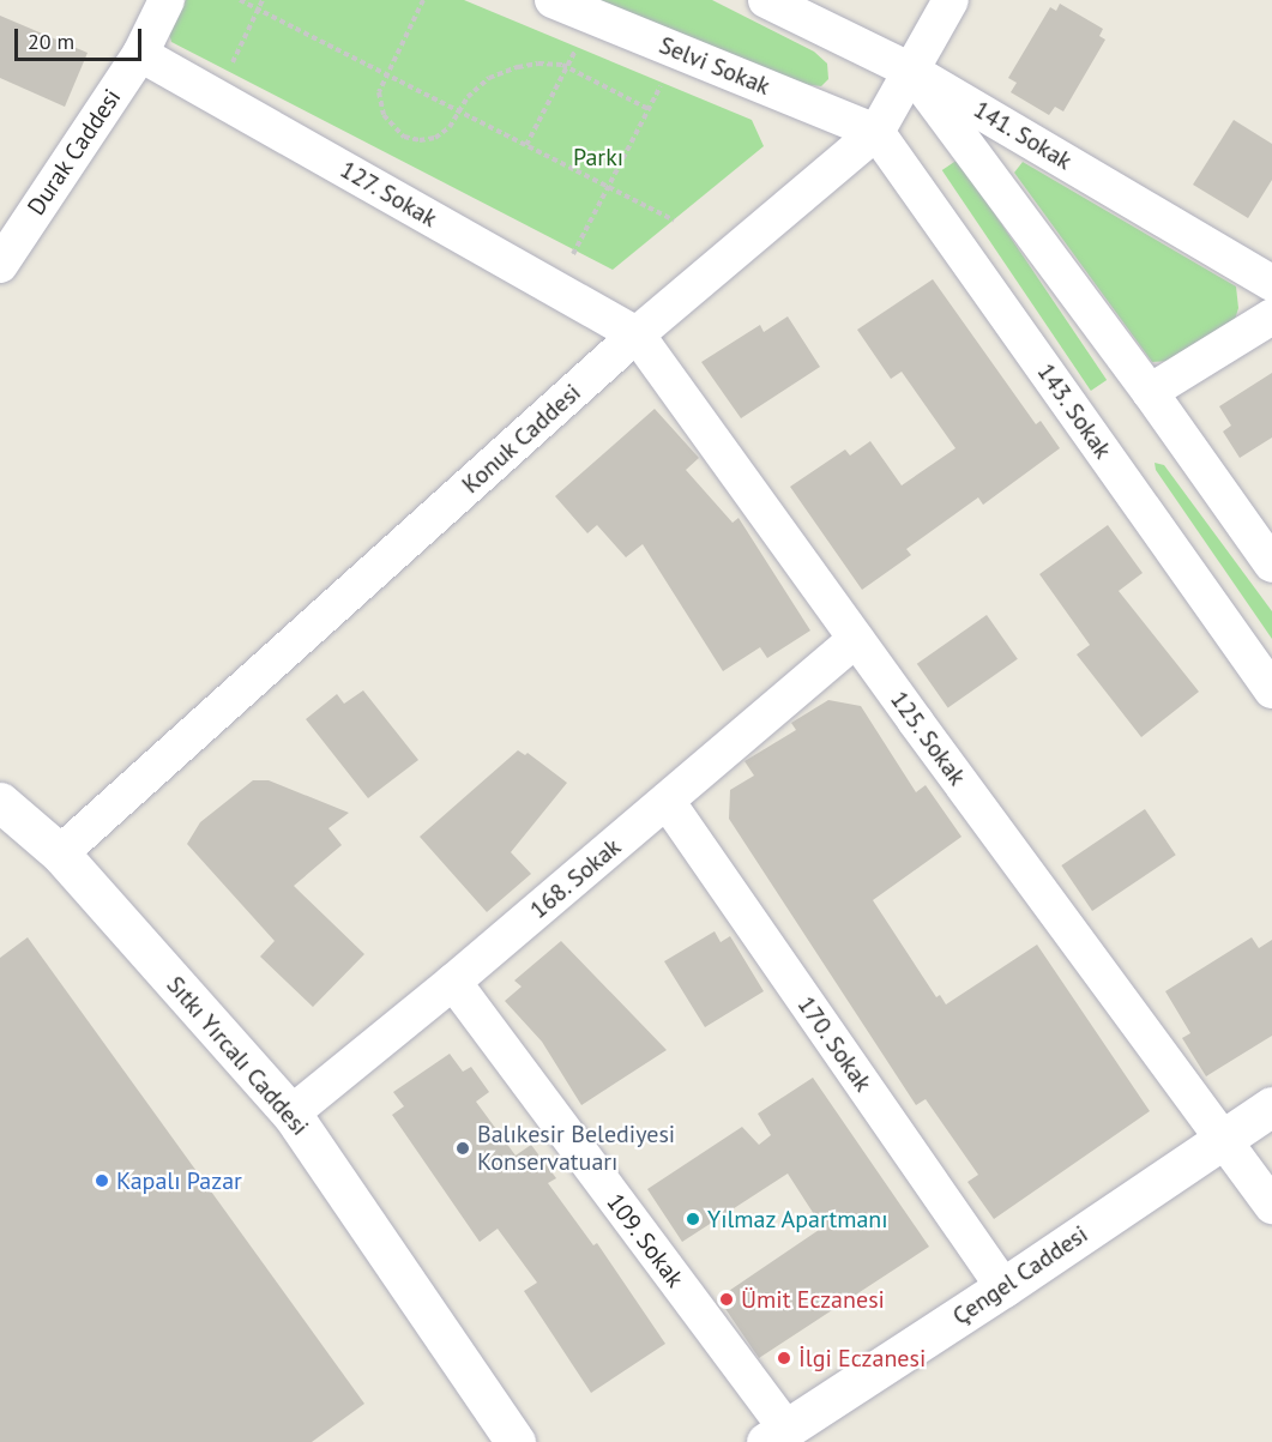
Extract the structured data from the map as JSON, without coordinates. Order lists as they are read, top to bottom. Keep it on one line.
{"streets":{"main road":["Sıtkı Yırcalı Caddesi","Çengel Caddesi"],"street":["Selvi Sokak","141. Sokak","Durak Caddesi","127. Sokak","143. Sokak","Konuk Caddesi","125. Sokak","168. Sokak","170. Sokak","109. Sokak"]},"crossings":[["Selvi Sokak","143. Sokak"],["Selvi Sokak","Konuk Caddesi"],["141. Sokak","Konuk Caddesi"],["Durak Caddesi","127. Sokak"],["127. Sokak","Konuk Caddesi"],["127. Sokak","125. Sokak"],["143. Sokak","Konuk Caddesi"],["Konuk Caddesi","125. Sokak"],["Konuk Caddesi","Sıtkı Yırcalı Caddesi"],["125. Sokak","168. Sokak"],["125. Sokak","Çengel Caddesi"],["168. Sokak","170. Sokak"],["168. Sokak","Sıtkı Yırcalı Caddesi"],["168. Sokak","109. Sokak"],["170. Sokak","Çengel Caddesi"],["109. Sokak","Çengel Caddesi"]],"parks":["Parkı"],"places":["Balıkesir Belediyesi Konservatuarı","Kapalı Pazar","Yılmaz Apartmanı","Ümit Eczanesi","İlgi Eczanesi"],"scale_bar":"20 m"}
